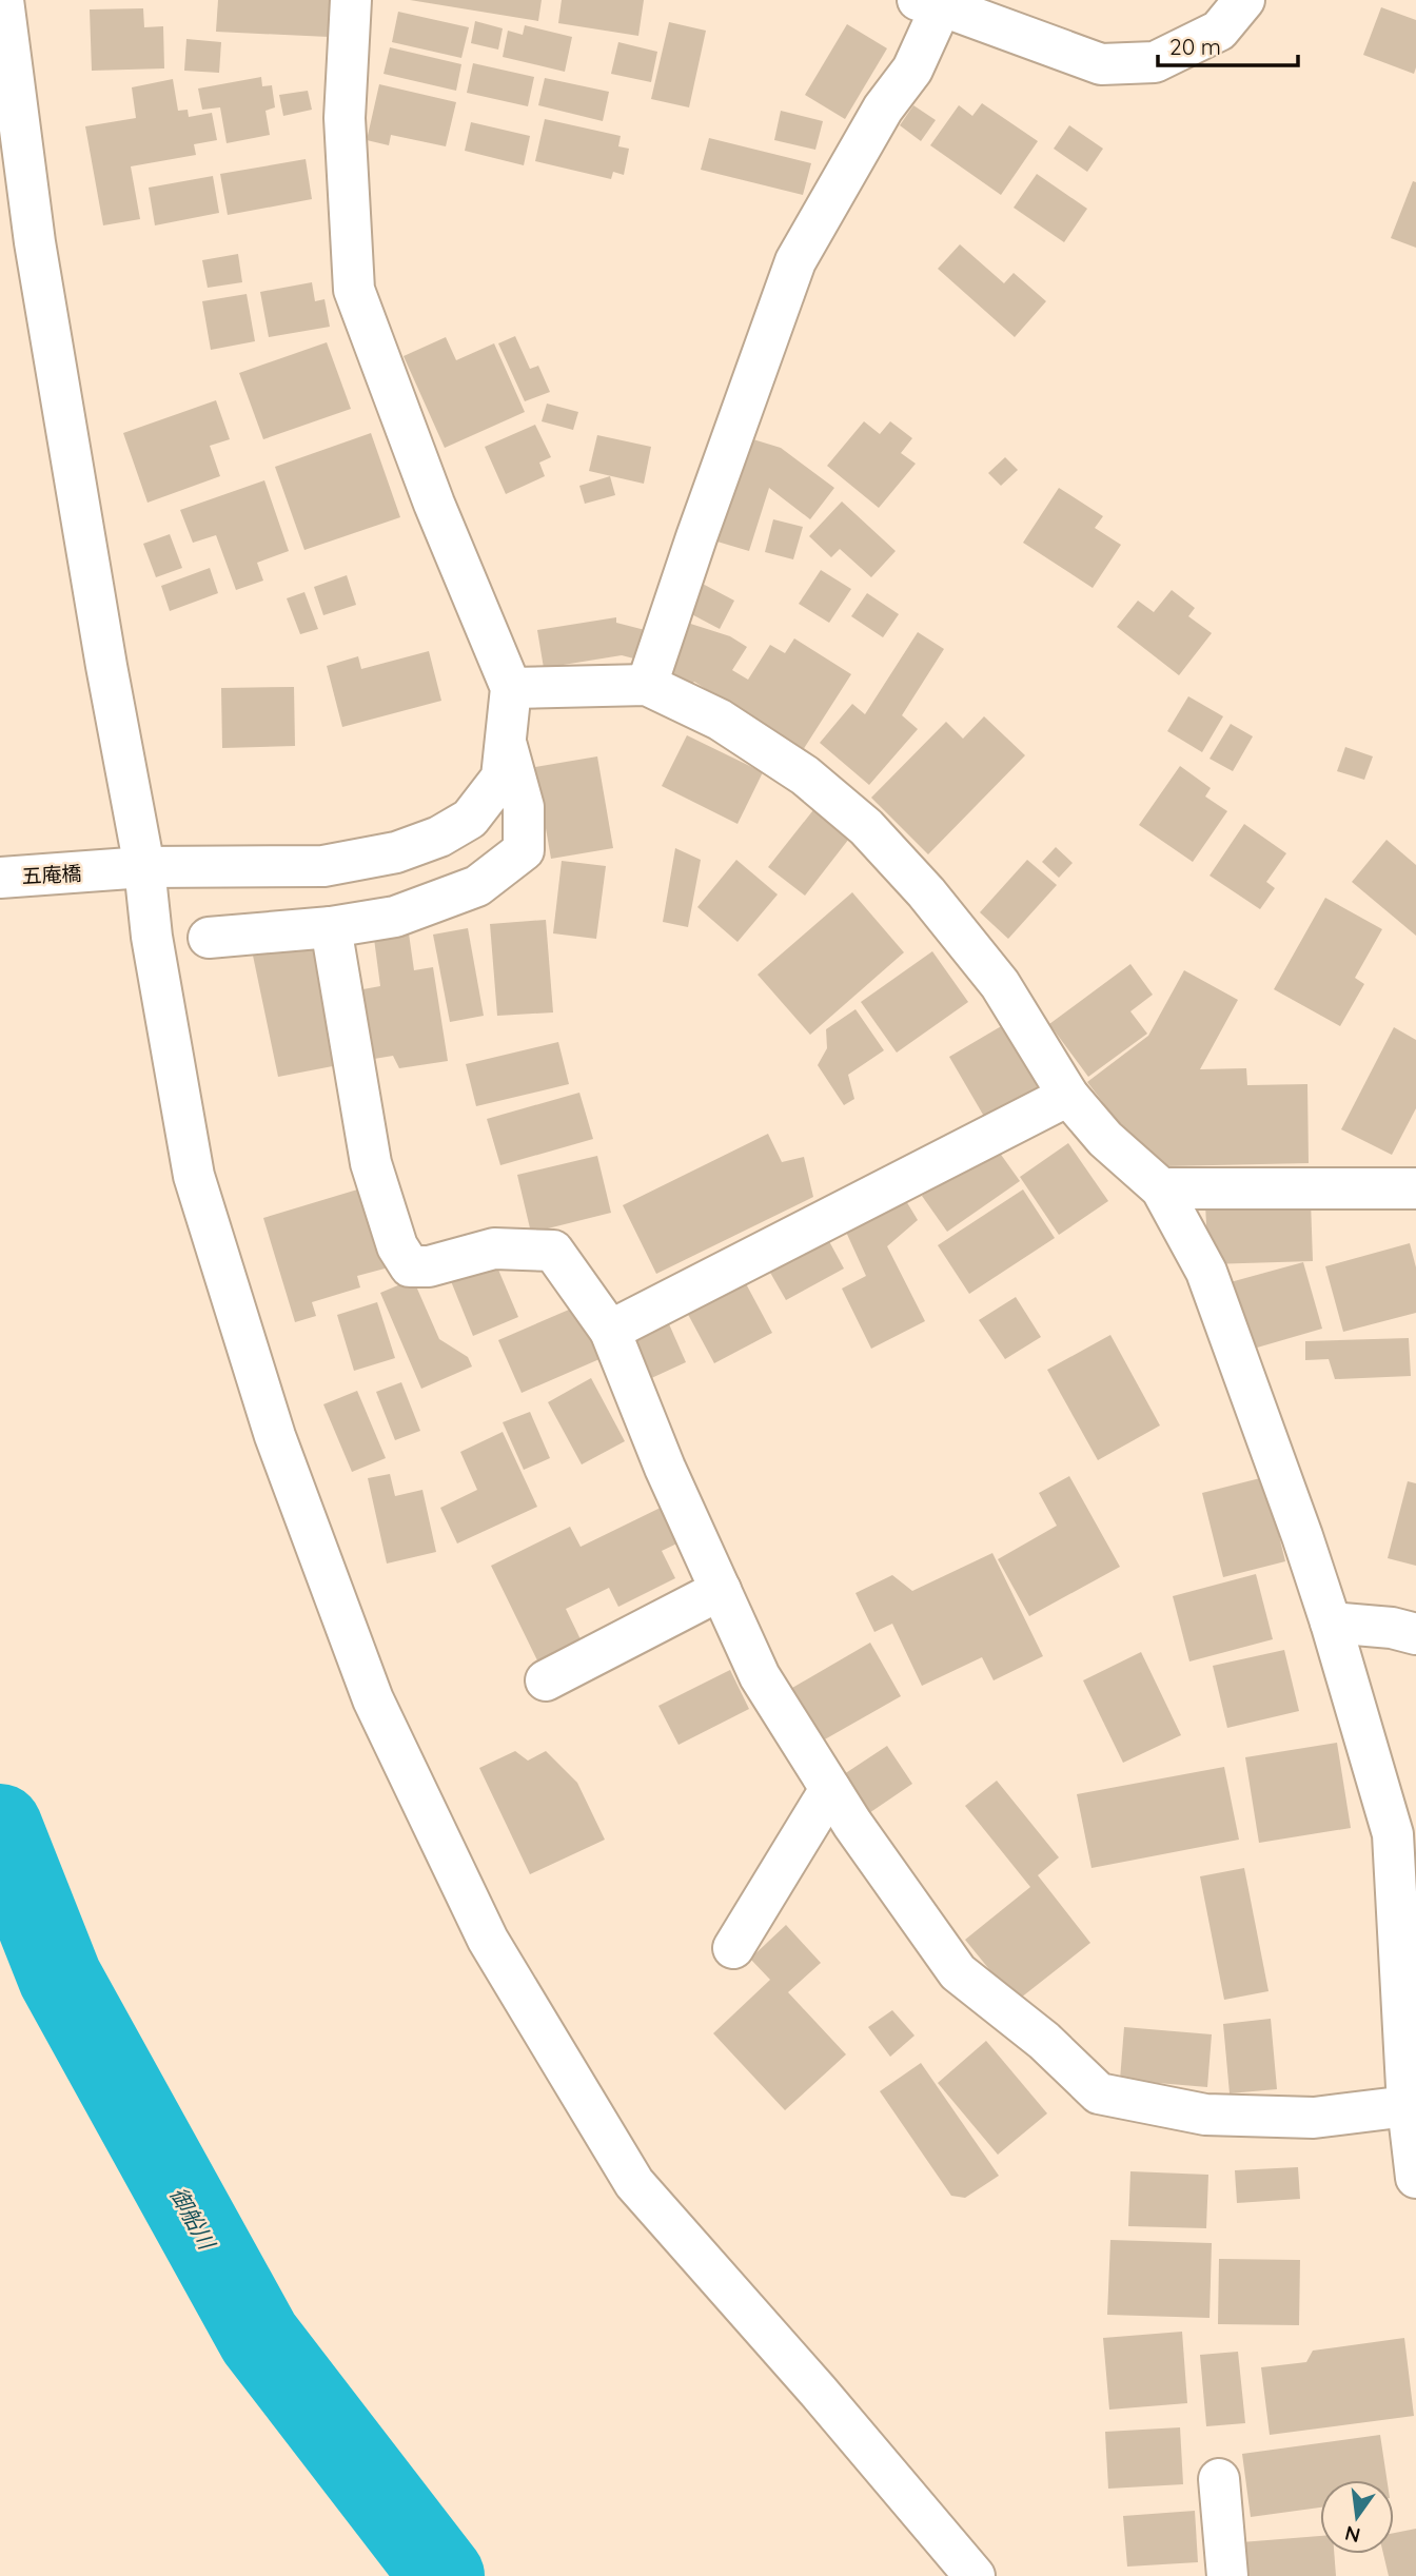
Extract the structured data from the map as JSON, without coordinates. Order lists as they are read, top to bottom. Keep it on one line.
{"streets":{"street":["五庵橋"]},"water":["御船川"],"scale_bar":"20 m","north":"bottom"}
